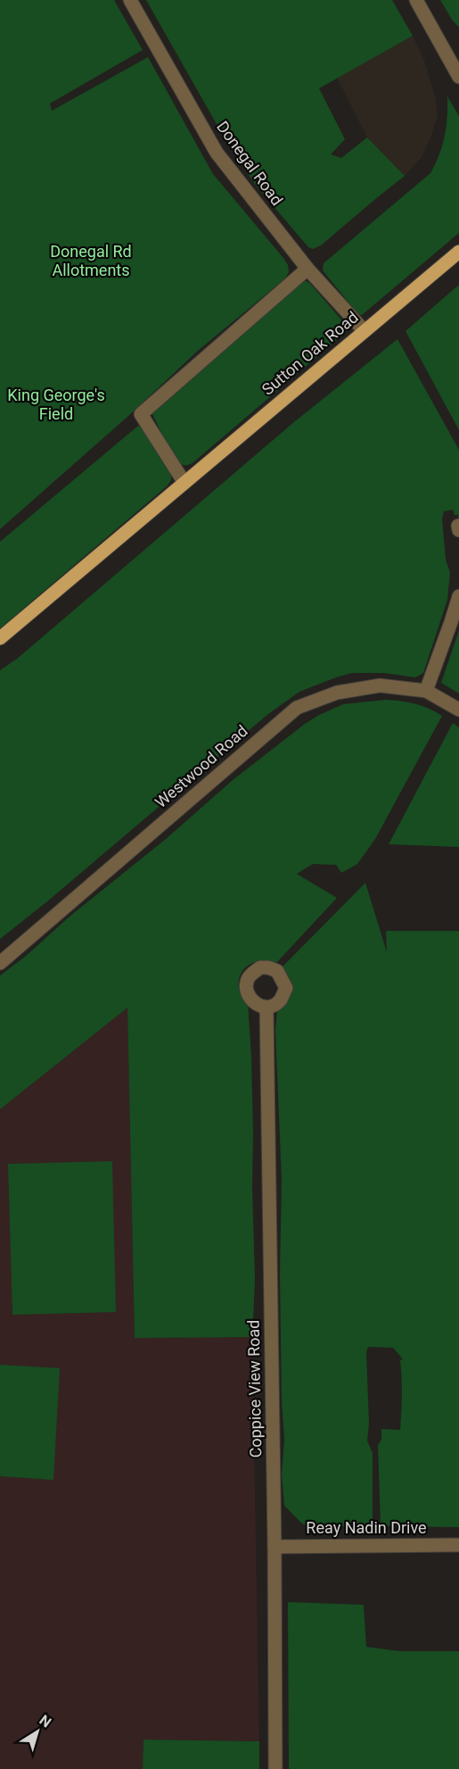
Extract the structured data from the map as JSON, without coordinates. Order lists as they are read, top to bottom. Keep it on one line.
{"streets":{"main road":["Sutton Oak Road"],"street":["Donegal Road","Westwood Road","Coppice View Road","Reay Nadin Drive"]},"crossings":[["Donegal Road","Sutton Oak Road"],["Coppice View Road","Reay Nadin Drive"]],"parks":["Donegal Rd Allotments","King George's Field"],"north":"top right"}
